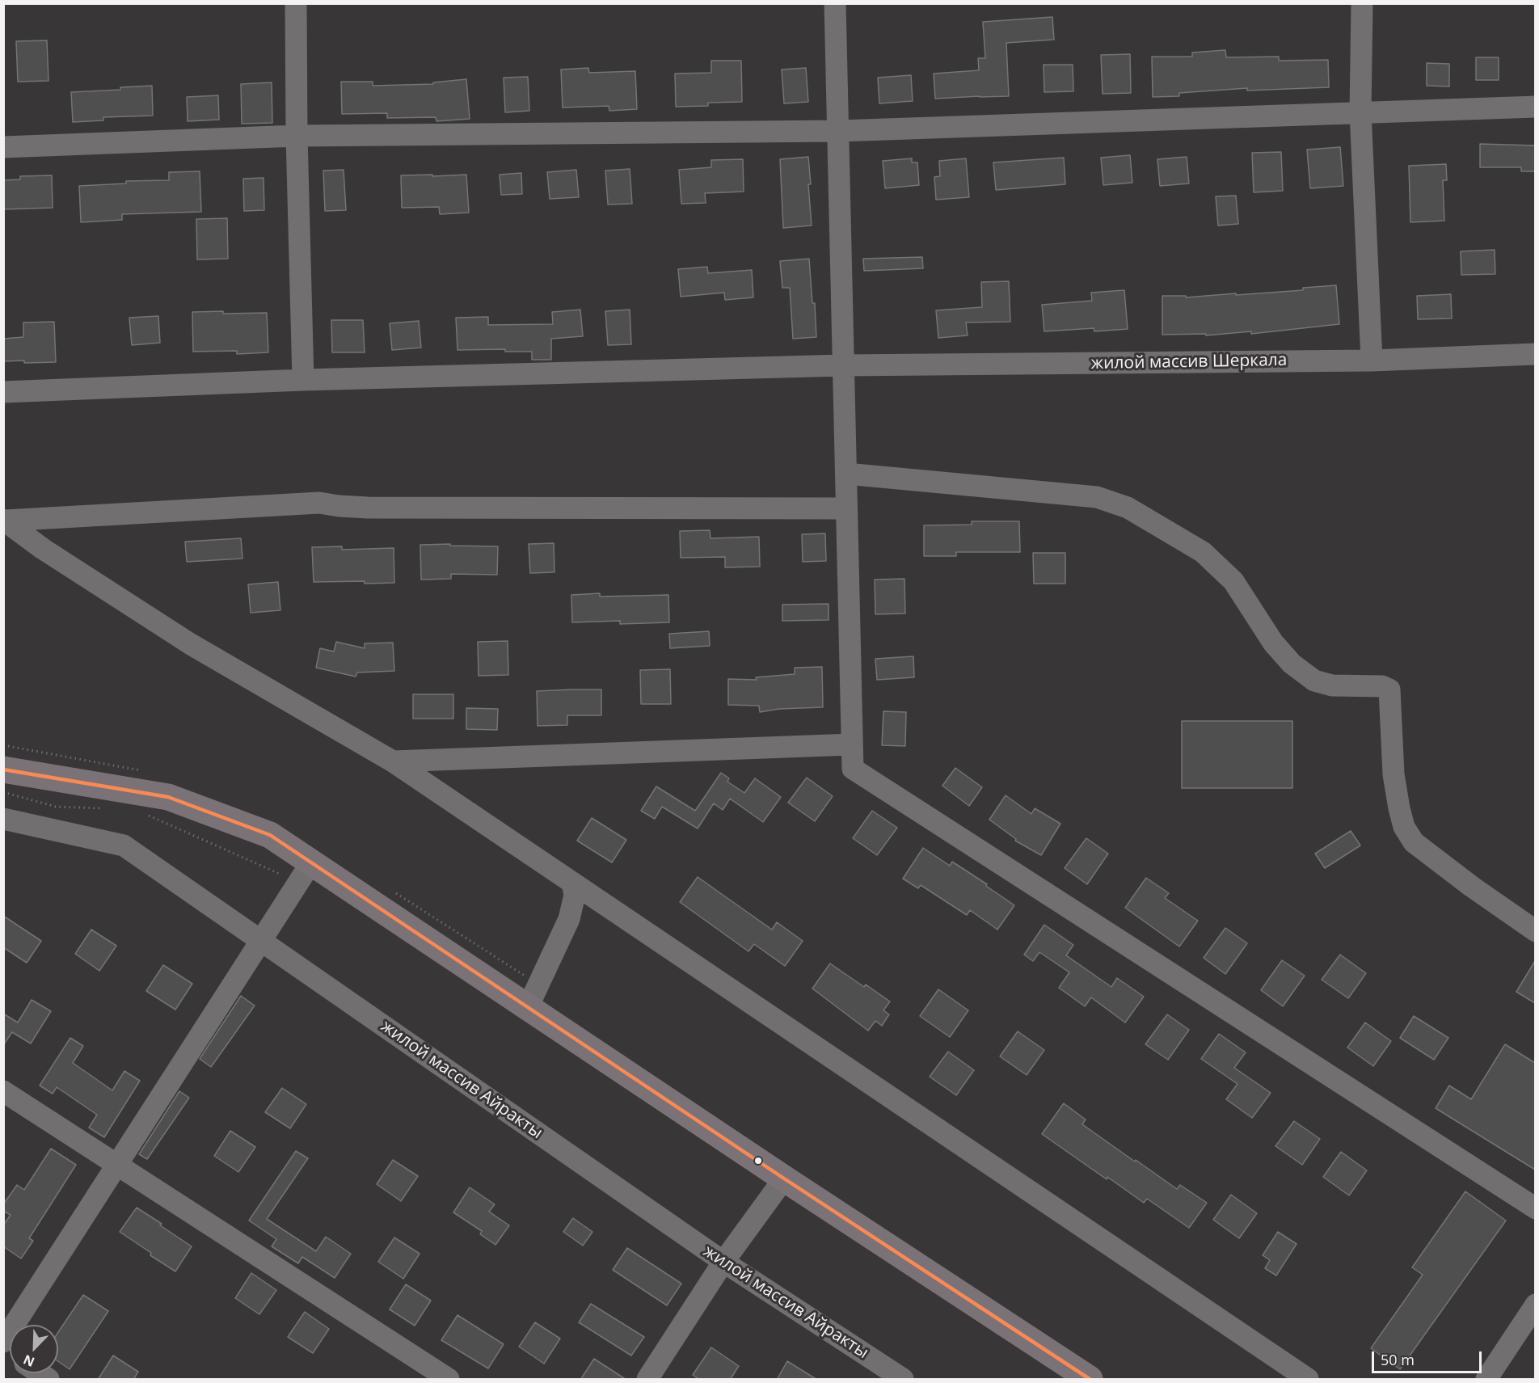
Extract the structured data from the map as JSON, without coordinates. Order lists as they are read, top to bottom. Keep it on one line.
{"streets":{"street":["жилой массив Шеркала","жилой массив Айракты"]},"scale_bar":"50 m","north":"bottom left"}
